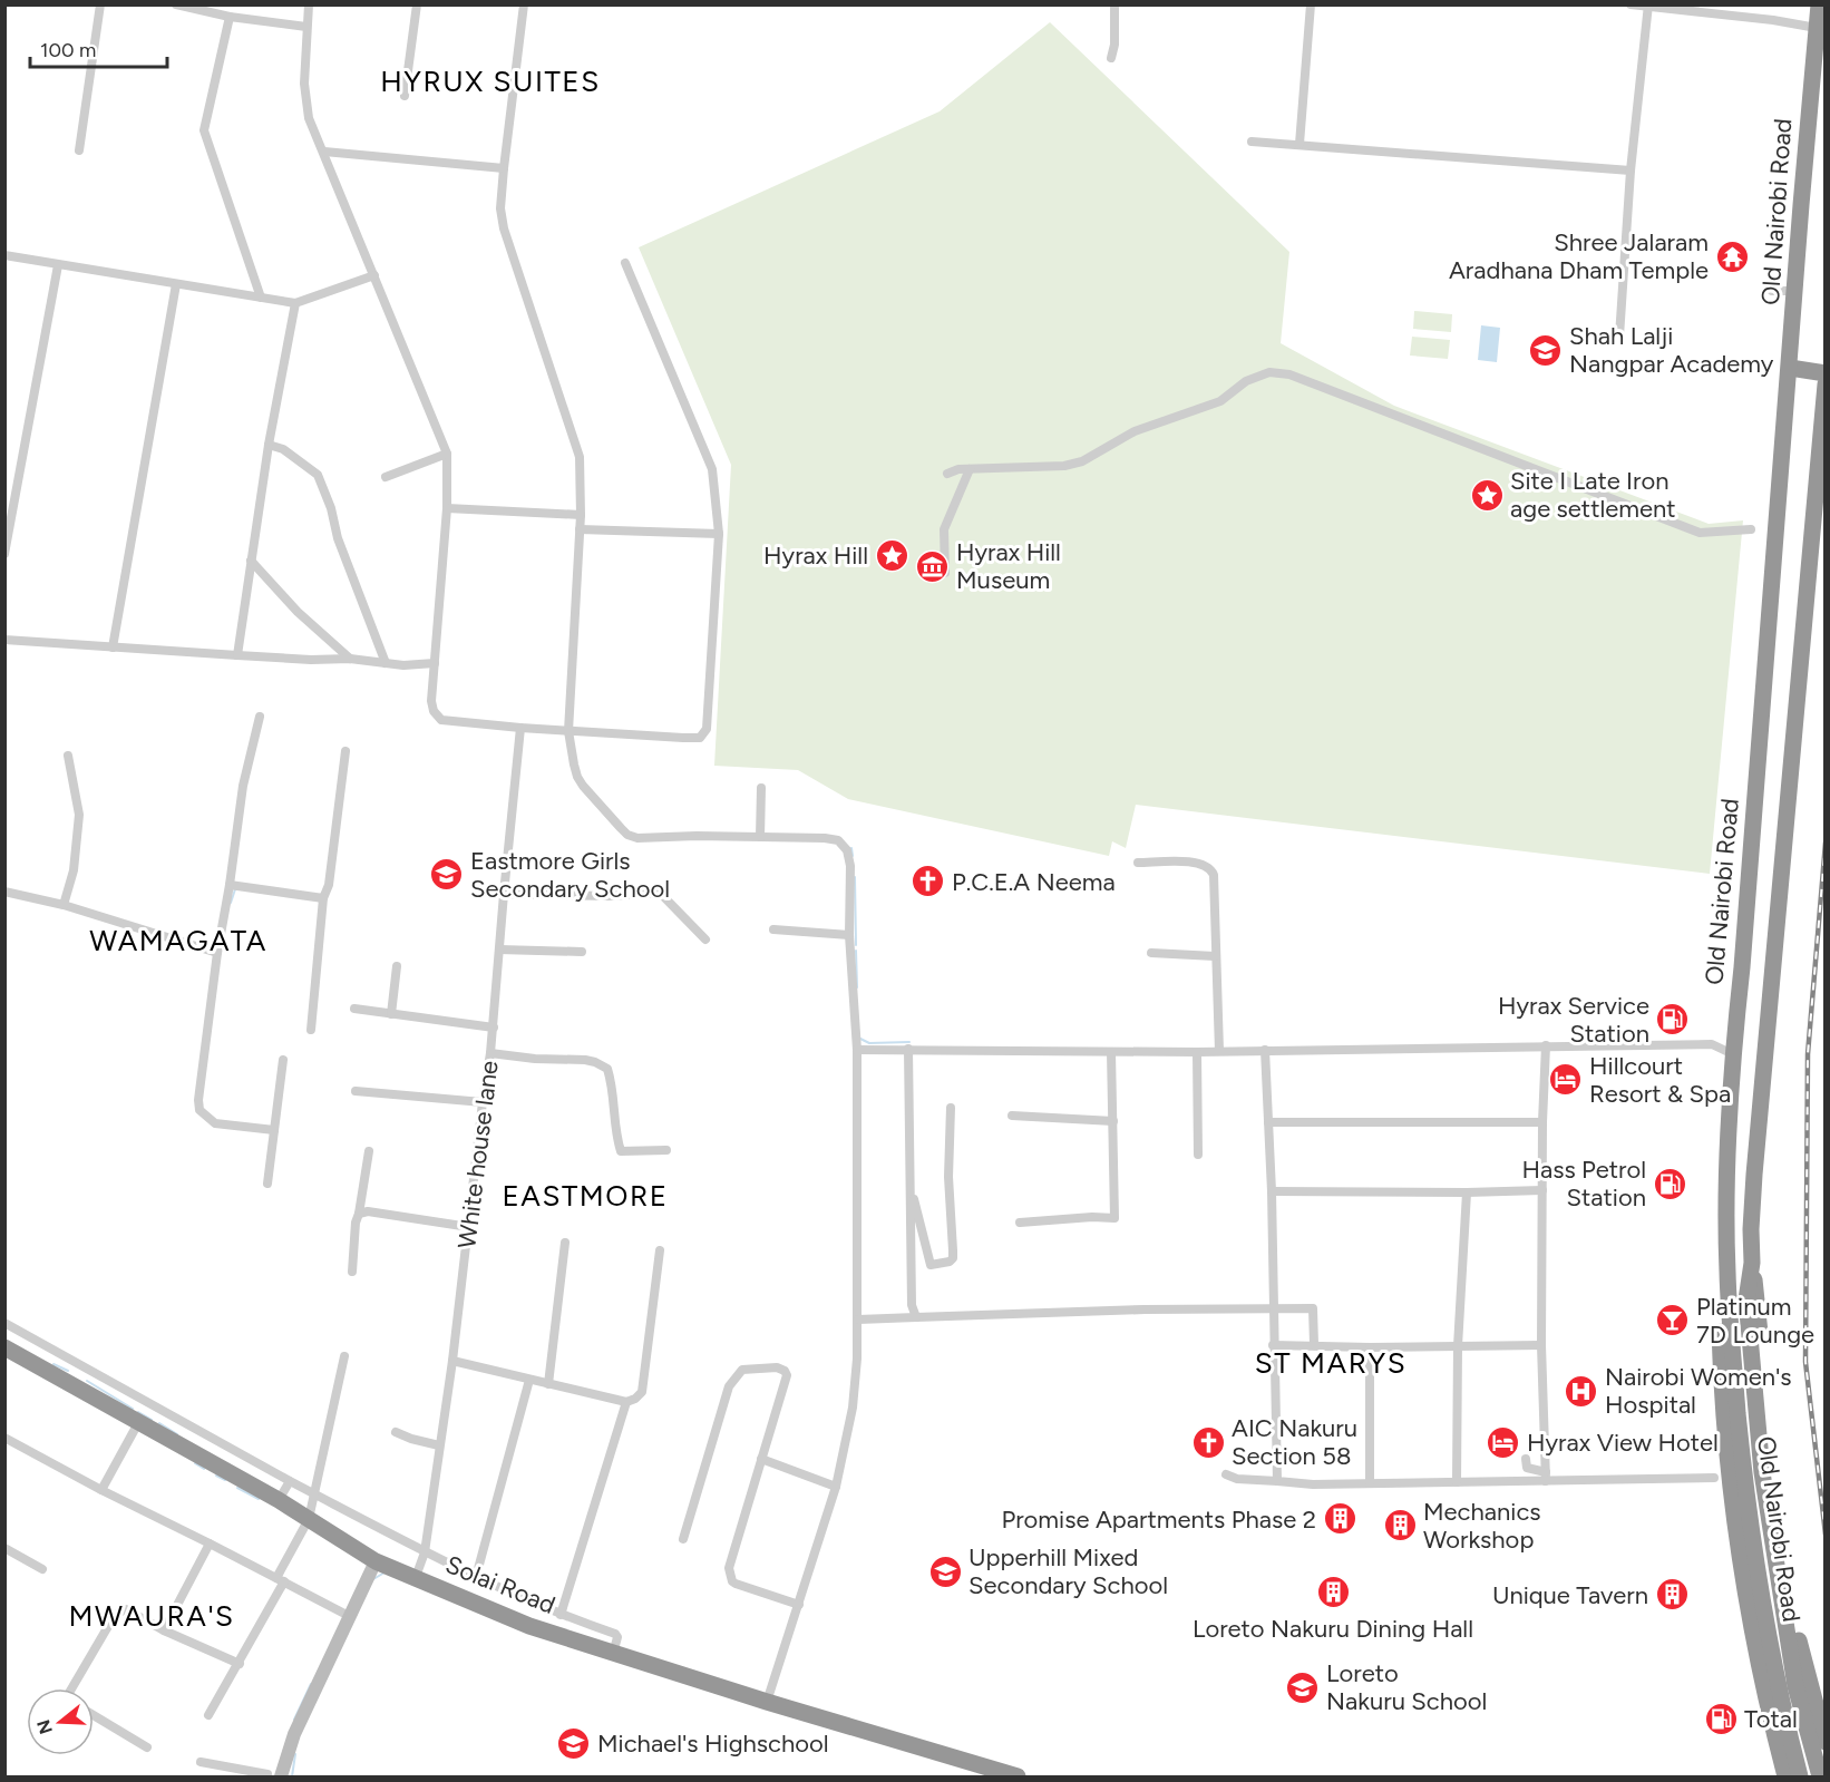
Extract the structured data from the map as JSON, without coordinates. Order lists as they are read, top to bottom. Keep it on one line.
{"streets":{"highway":["Old Nairobi Road","Solai Road"],"street":["White house lane"]},"crossings":[["White house lane","Solai Road"]],"districts":["HYRUX SUITES","WAMAGATA","EASTMORE","ST MARYS","MWAURA'S"],"places":{"temple":["Shree Jalaram Aradhana Dham Temple"],"school or university":["Shah Lalji Nangpar Academy","Eastmore Girls Secondary School","Upperhill Mixed Secondary School","Loreto Nakuru School","Michael's Highschool"],"place":["Site I Late Iron age settlement","Hyrax Hill"],"museum":["Hyrax Hill Museum"],"church":["P.C.E.A Neema","AIC Nakuru Section 58"],"fuel station":["Hyrax Service Station","Hass Petrol Station","Total"],"hotel":["Hillcourt Resort & Spa","Hyrax View Hotel"],"bar":["Platinum 7D Lounge"],"hospital":["Nairobi Women's Hospital"],"building":["Promise Apartments Phase 2","Mechanics Workshop","Loreto Nakuru Dining Hall","Unique Tavern"]},"scale_bar":"100 m","north":"left"}
